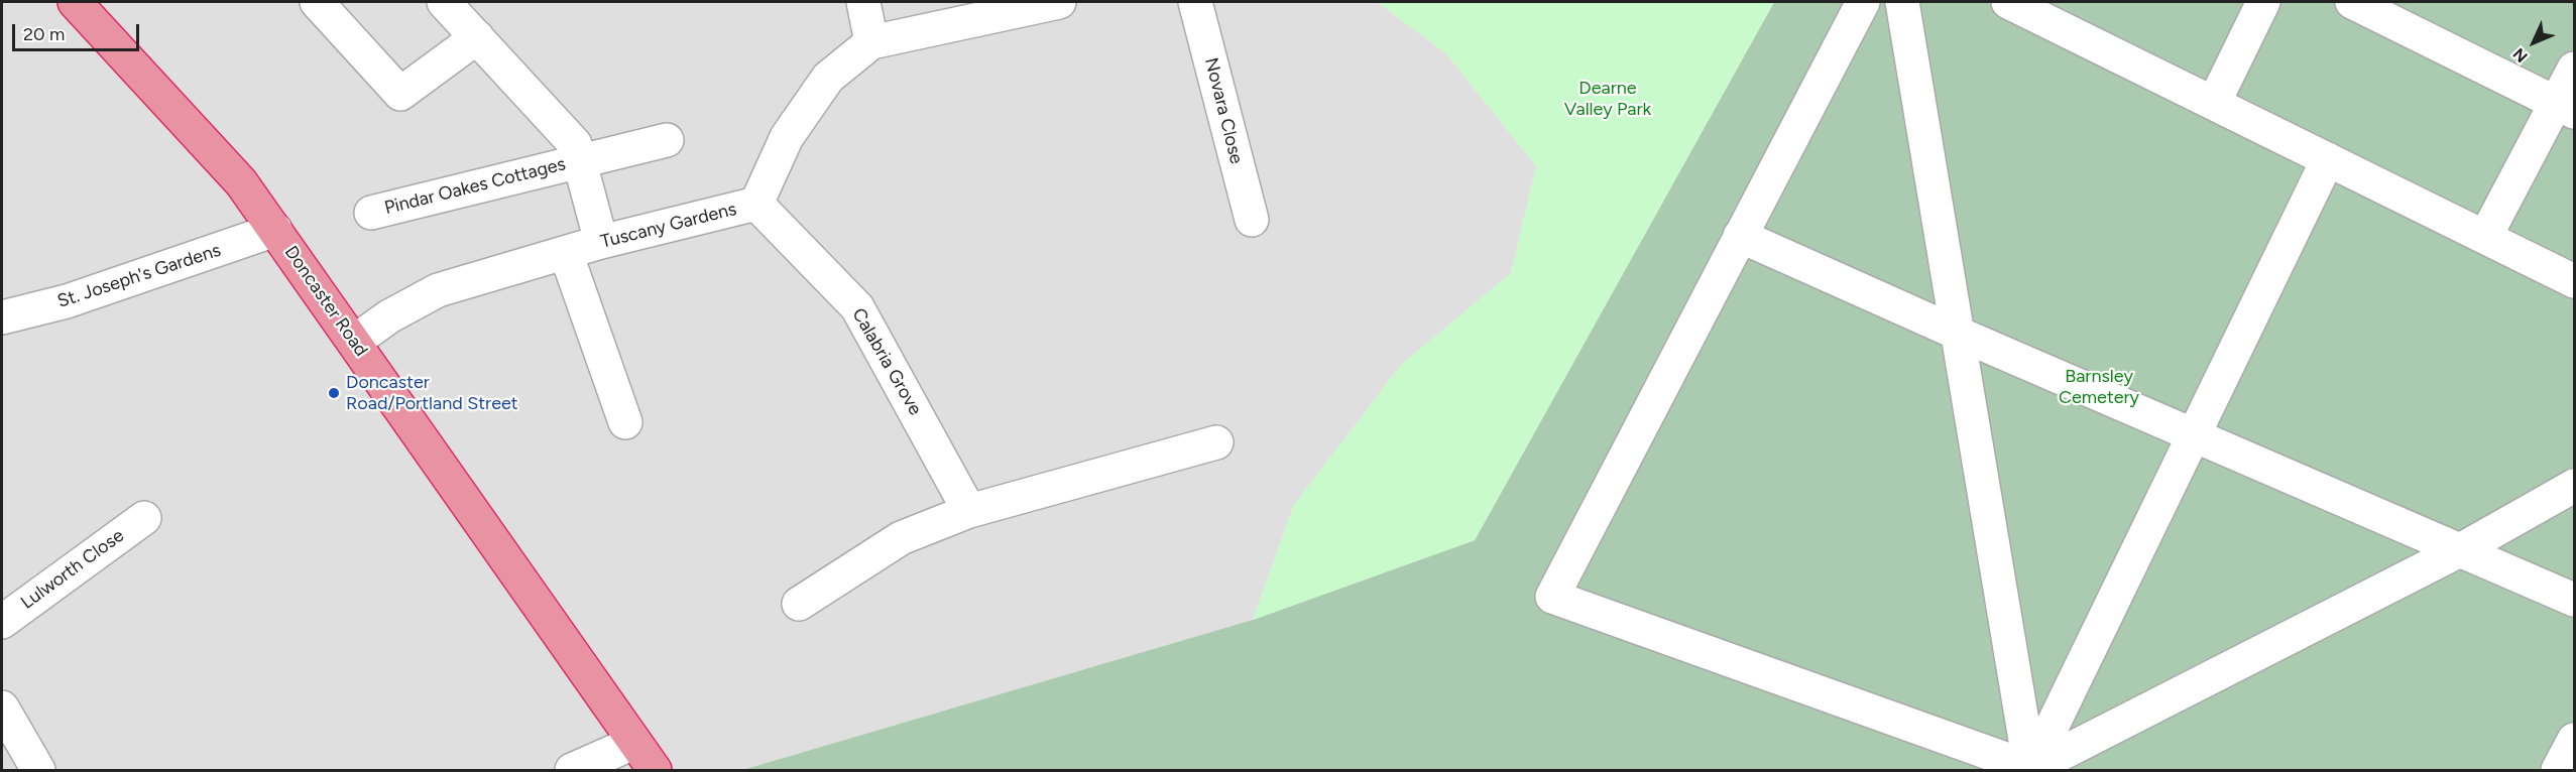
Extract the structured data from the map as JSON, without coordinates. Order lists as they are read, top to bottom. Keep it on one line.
{"streets":{"highway":["Doncaster Road"],"street":["Novara Close","Pindar Oakes Cottages","Tuscany Gardens","St. Joseph's Gardens","Calabria Grove","Lulworth Close"]},"crossings":[["Pindar Oakes Cottages","Tuscany Gardens"],["Tuscany Gardens","Doncaster Road"],["Tuscany Gardens","Calabria Grove"],["St. Joseph's Gardens","Doncaster Road"]],"parks":["Dearne Valley Park","Barnsley Cemetery"],"places":["Doncaster Road/Portland Street"],"scale_bar":"20 m","north":"bottom left"}
